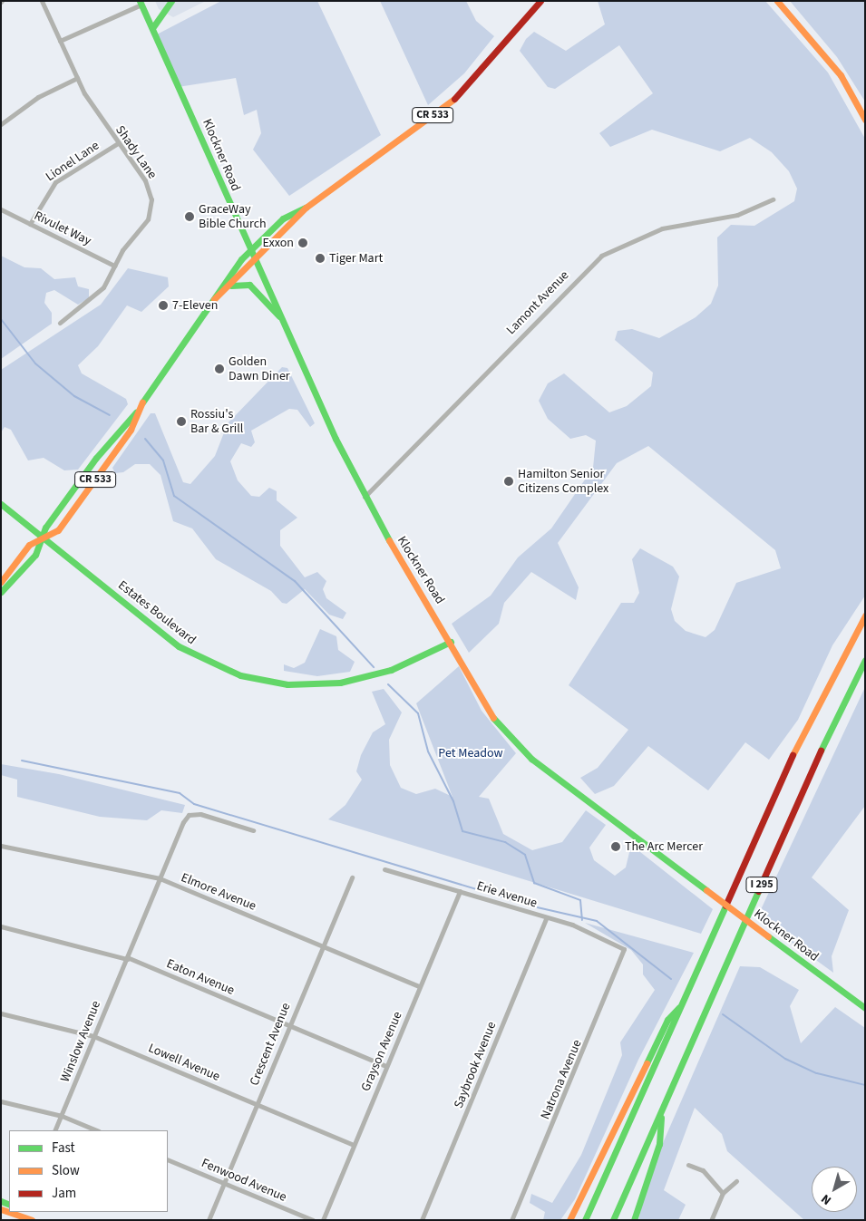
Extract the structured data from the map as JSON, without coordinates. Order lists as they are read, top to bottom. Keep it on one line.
{"streets":{"main road":["CR 533","Klockner Road","Estates Boulevard","I 295"],"street":["Shady Lane","Lionel Lane","Rivulet Way","Lamont Avenue","Elmore Avenue","Erie Avenue","Eaton Avenue","Winslow Avenue","Crescent Avenue","Grayson Avenue","Lowell Avenue","Saybrook Avenue","Natrona Avenue","Fenwood Avenue"]},"crossings":[["CR 533","Klockner Road"],["CR 533","Estates Boulevard"],["Shady Lane","Lionel Lane"],["Shady Lane","Rivulet Way"],["Klockner Road","Lamont Avenue"],["Klockner Road","Estates Boulevard"],["Lionel Lane","Rivulet Way"],["Elmore Avenue","Winslow Avenue"],["Elmore Avenue","Crescent Avenue"],["Elmore Avenue","Grayson Avenue"],["Erie Avenue","Grayson Avenue"],["Erie Avenue","Saybrook Avenue"],["Erie Avenue","Natrona Avenue"],["Eaton Avenue","Winslow Avenue"],["Eaton Avenue","Crescent Avenue"],["Eaton Avenue","Grayson Avenue"],["Winslow Avenue","Lowell Avenue"],["Crescent Avenue","Lowell Avenue"],["Crescent Avenue","Fenwood Avenue"],["Grayson Avenue","Lowell Avenue"]],"parks":["Pet Meadow"],"places":["GraceWay Bible Church","Exxon","Tiger Mart","7-Eleven","Golden Dawn Diner","Rossiu's Bar & Grill","Hamilton Senior Citizens Complex","The Arc Mercer"],"legend":["Fast","Slow","Jam"],"north":"bottom left"}
